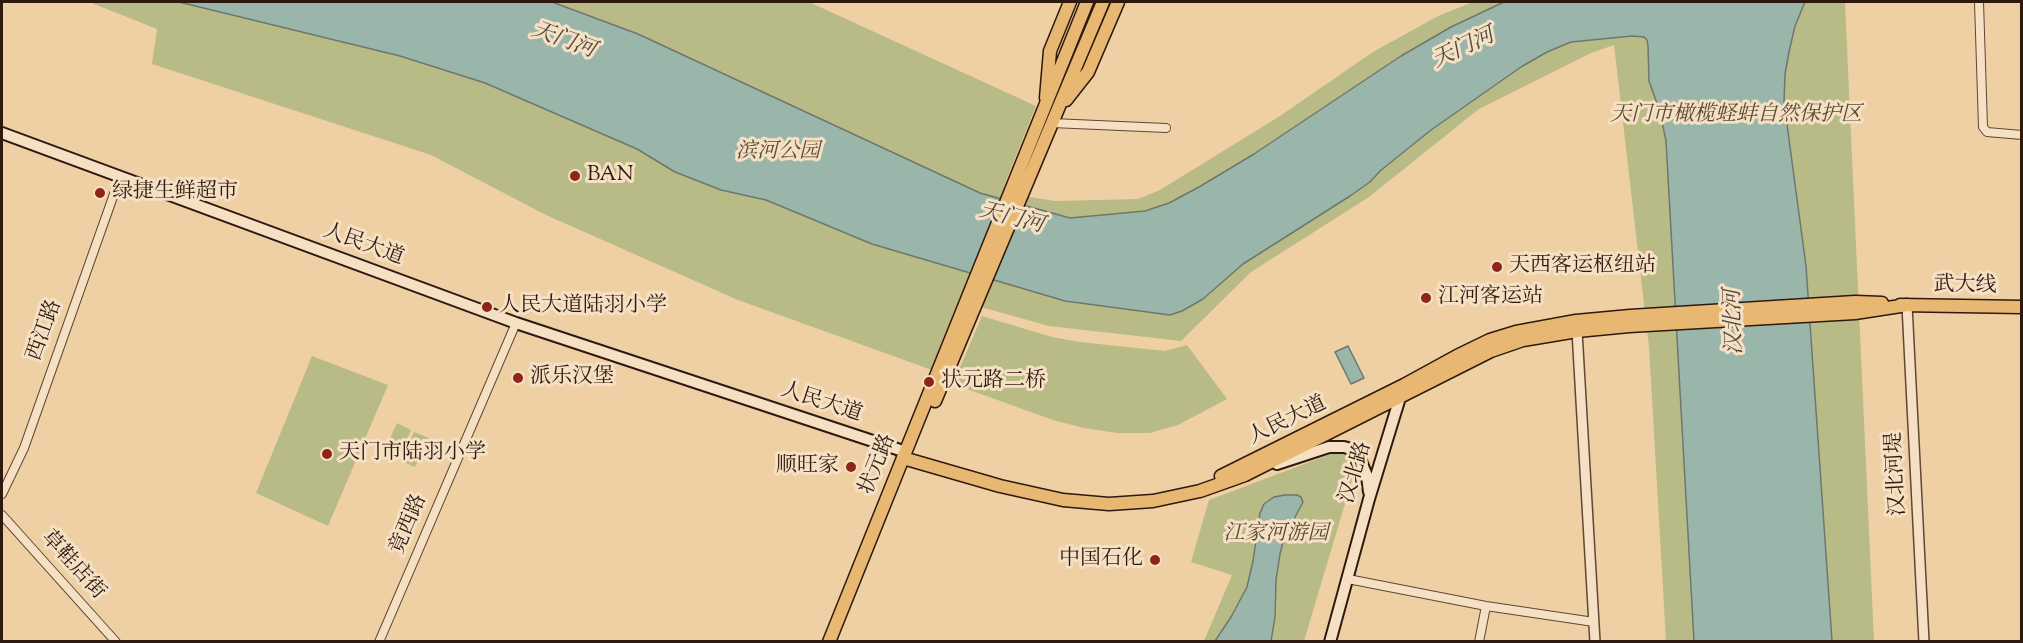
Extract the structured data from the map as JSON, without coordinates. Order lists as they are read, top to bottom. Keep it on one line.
{"streets":{"main road":["人民大道","武大线","状元路","汉北路"],"street":["西江路","汉北河堤","竟西路","草鞋店街"]},"crossings":[["人民大道","武大线"],["人民大道","西江路"],["人民大道","状元路"],["人民大道","汉北路"],["人民大道","竟西路"],["武大线","汉北河堤"]],"water":["天门河","汉北河"],"parks":["天门市橄榄蛏蚌自然保护区","滨河公园","江家河游园"],"places":["BAN","绿捷生鲜超市","天西客运枢纽站","江河客运站","人民大道陆羽小学","派乐汉堡","状元路二桥","天门市陆羽小学","顺旺家","中国石化"]}
